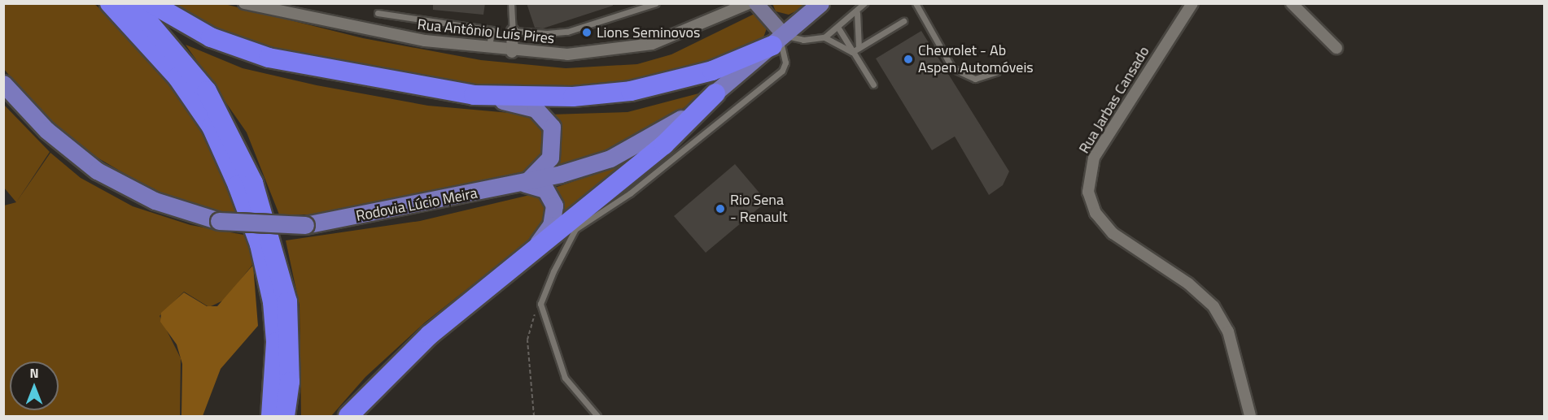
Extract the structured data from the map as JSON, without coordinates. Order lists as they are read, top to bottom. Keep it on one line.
{"streets":{"main road":["Rodovia Lúcio Meira"],"street":["Rua Antônio Luís Pires","Rua Jarbas Cansado"]},"places":["Lions Seminovos","Chevrolet - Ab Aspen Automóveis","Rio Sena - Renault"],"north":"top"}
